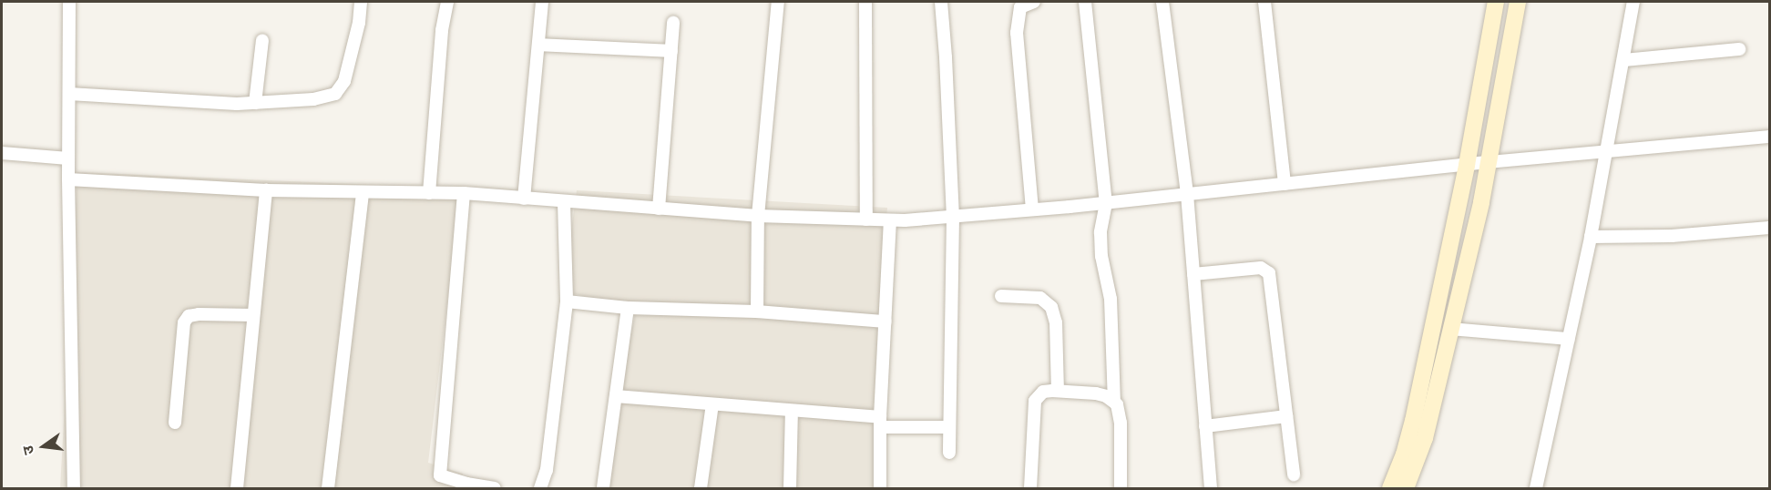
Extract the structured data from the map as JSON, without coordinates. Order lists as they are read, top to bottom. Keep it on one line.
{"north":"left"}
